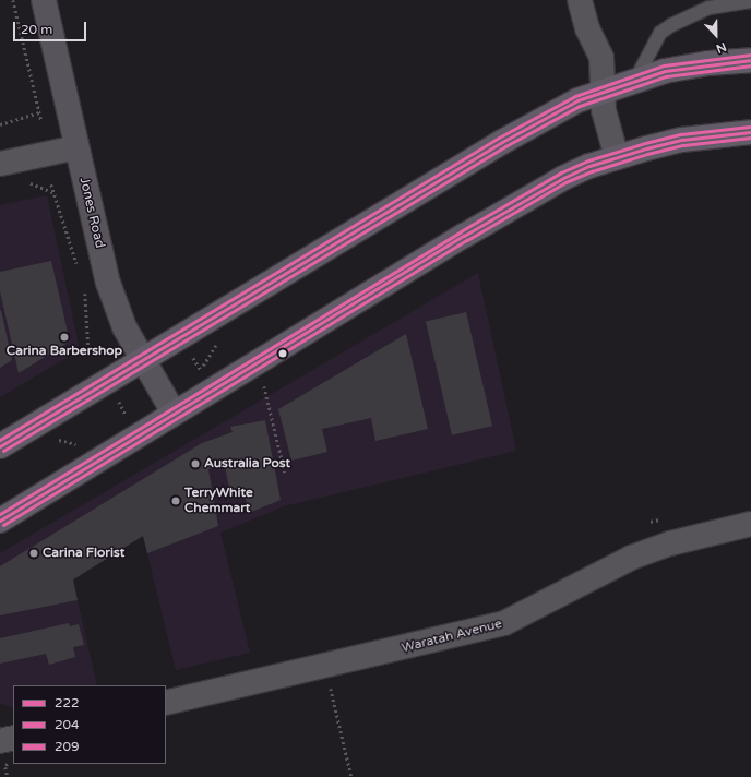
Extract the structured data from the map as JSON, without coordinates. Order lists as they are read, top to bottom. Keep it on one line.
{"streets":{"street":["Jones Road","Waratah Avenue"]},"places":["Carina Barbershop","Australia Post","TerryWhite Chemmart","Carina Florist"],"lines":["transit line 209","transit line 222","transit line 204"],"legend":["222","204","209"],"scale_bar":"20 m","north":"bottom"}
